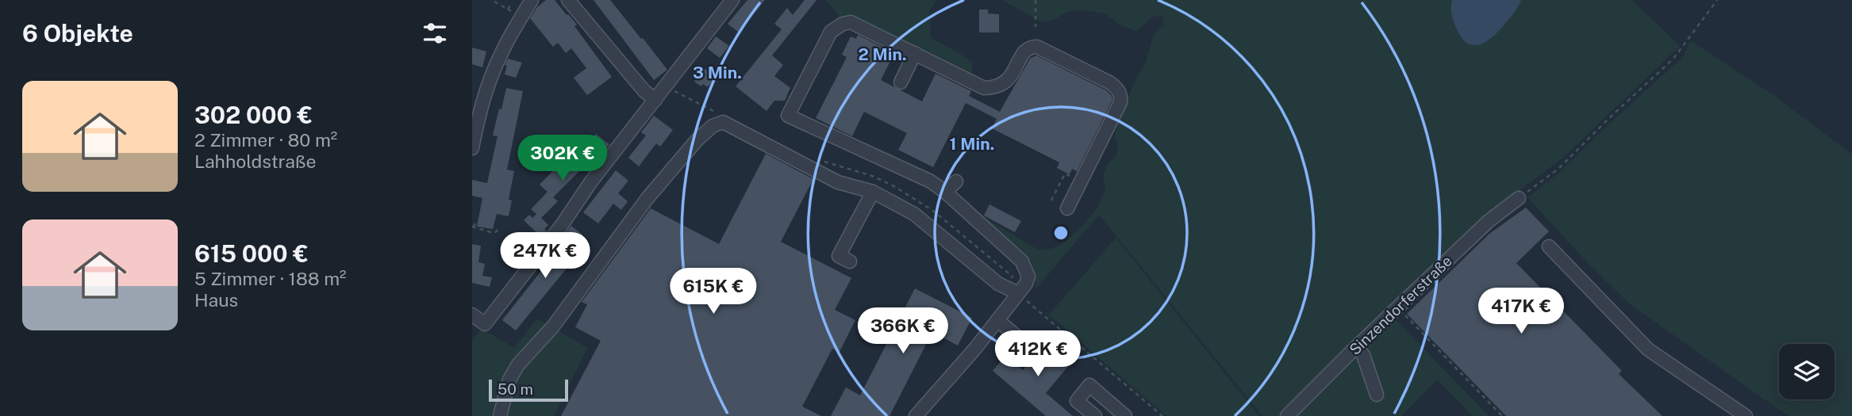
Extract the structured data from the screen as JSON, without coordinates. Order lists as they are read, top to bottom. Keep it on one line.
{"streets":{"street":["Sinzendorferstraße"]},"scale_bar":"50 m","page":{"heading":"6 Objekte","list":[{"name":"302 000 €","note":"2 Zimmer · 80 m² · Lahholdstraße"},{"name":"615 000 €","note":"5 Zimmer · 188 m² · Haus"}],"price":["302K €","247K €","615K €","417K €","366K €","412K €"],"scale":"50 m"},"rings":["2 Min.","3 Min.","1 Min."]}
